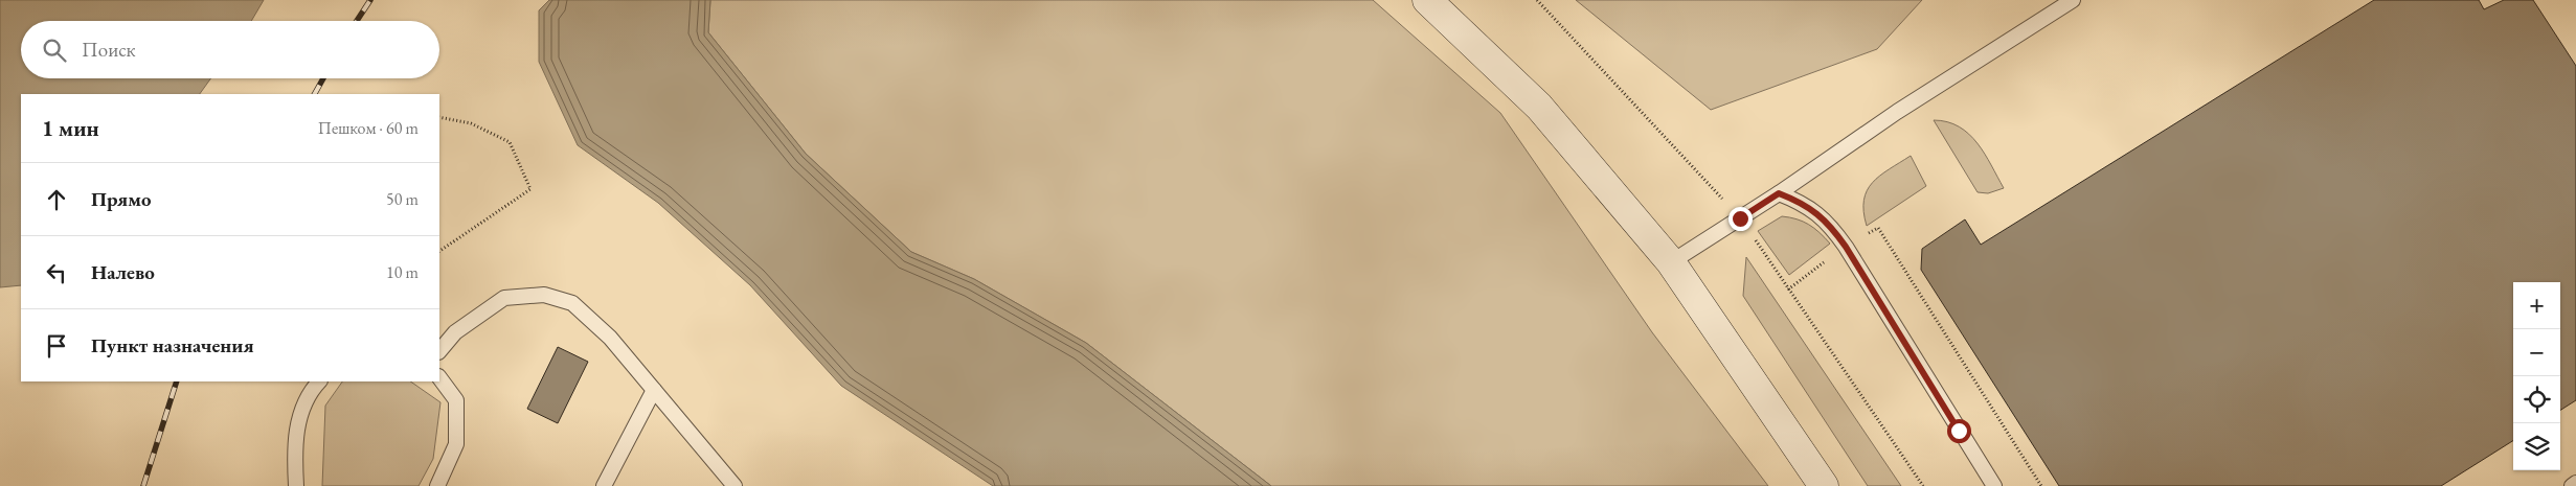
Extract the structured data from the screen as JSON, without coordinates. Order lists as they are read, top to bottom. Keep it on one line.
{"page":{"search":"Поиск","heading":["1 мин","Пешком · 60 m"],"list":[["Прямо","50 m"],["Налево","10 m"],"Пункт назначения"],"map_buttons":["+","−"]}}
